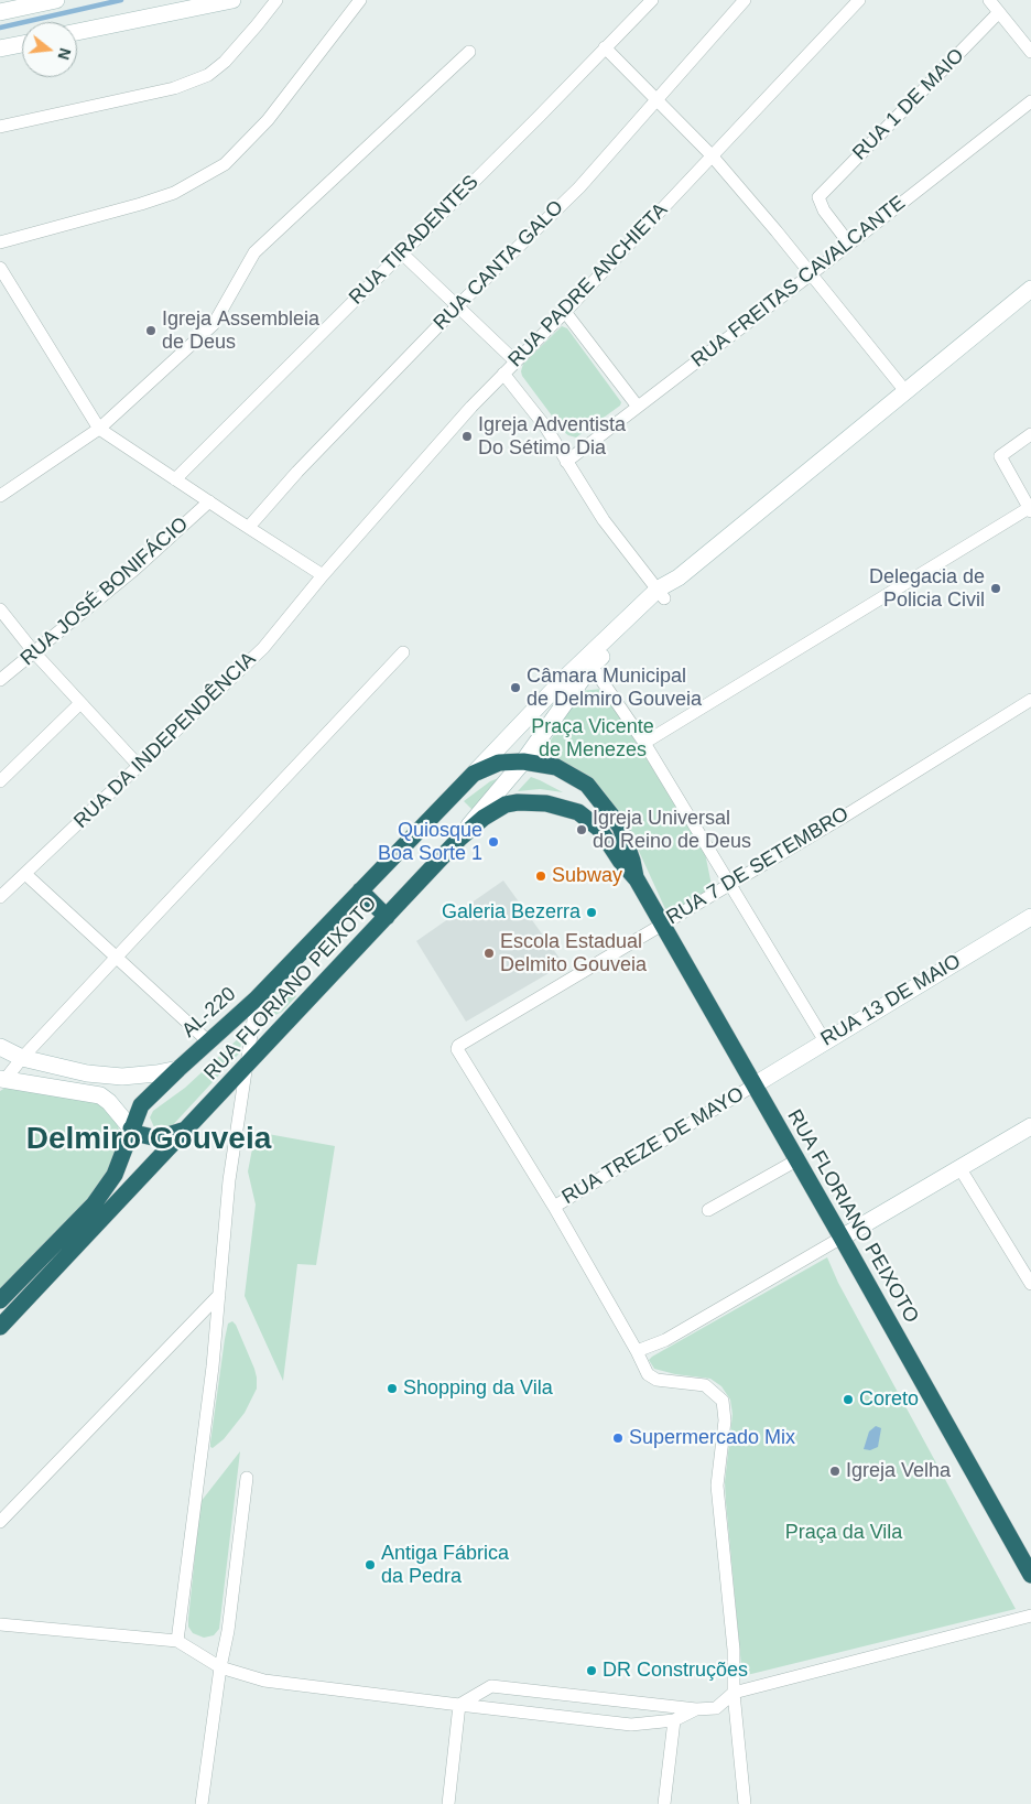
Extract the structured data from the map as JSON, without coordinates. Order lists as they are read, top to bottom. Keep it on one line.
{"streets":{"highway":["RUA FLORIANO PEIXOTO","AL-220"],"street":["RUA 1 DE MAIO","RUA TIRADENTES","RUA CANTA GALO","RUA FREITAS CAVALCANTE","RUA PADRE ANCHIETA","RUA JOSÉ BONIFÁCIO","RUA DA INDEPENDÊNCIA","RUA 7 DE SETEMBRO","RUA 13 DE MAIO","RUA TREZE DE MAYO"]},"crossings":[["RUA 1 DE MAIO","RUA FREITAS CAVALCANTE"],["RUA PADRE ANCHIETA","RUA DA INDEPENDÊNCIA"],["RUA 7 DE SETEMBRO","RUA FLORIANO PEIXOTO"],["RUA 7 DE SETEMBRO","RUA TREZE DE MAYO"],["RUA FLORIANO PEIXOTO","RUA 13 DE MAIO"],["RUA FLORIANO PEIXOTO","AL-220"],["RUA FLORIANO PEIXOTO","RUA TREZE DE MAYO"],["RUA 13 DE MAIO","RUA TREZE DE MAYO"]],"districts":["Delmiro Gouveia"],"parks":["Praça Vicente de Menezes","Praça da Vila"],"places":["Igreja Assembleia de Deus","Igreja Adventista Do Sétimo Dia","Delegacia de Policia Civil","Câmara Municipal de Delmiro Gouveia","Igreja Universal do Reino de Deus","Quiosque Boa Sorte 1","Subway","Galeria Bezerra","Escola Estadual Delmito Gouveia","Shopping da Vila","Coreto","Supermercado Mix","Igreja Velha","Antiga Fábrica da Pedra","DR Construções"],"north":"right"}
